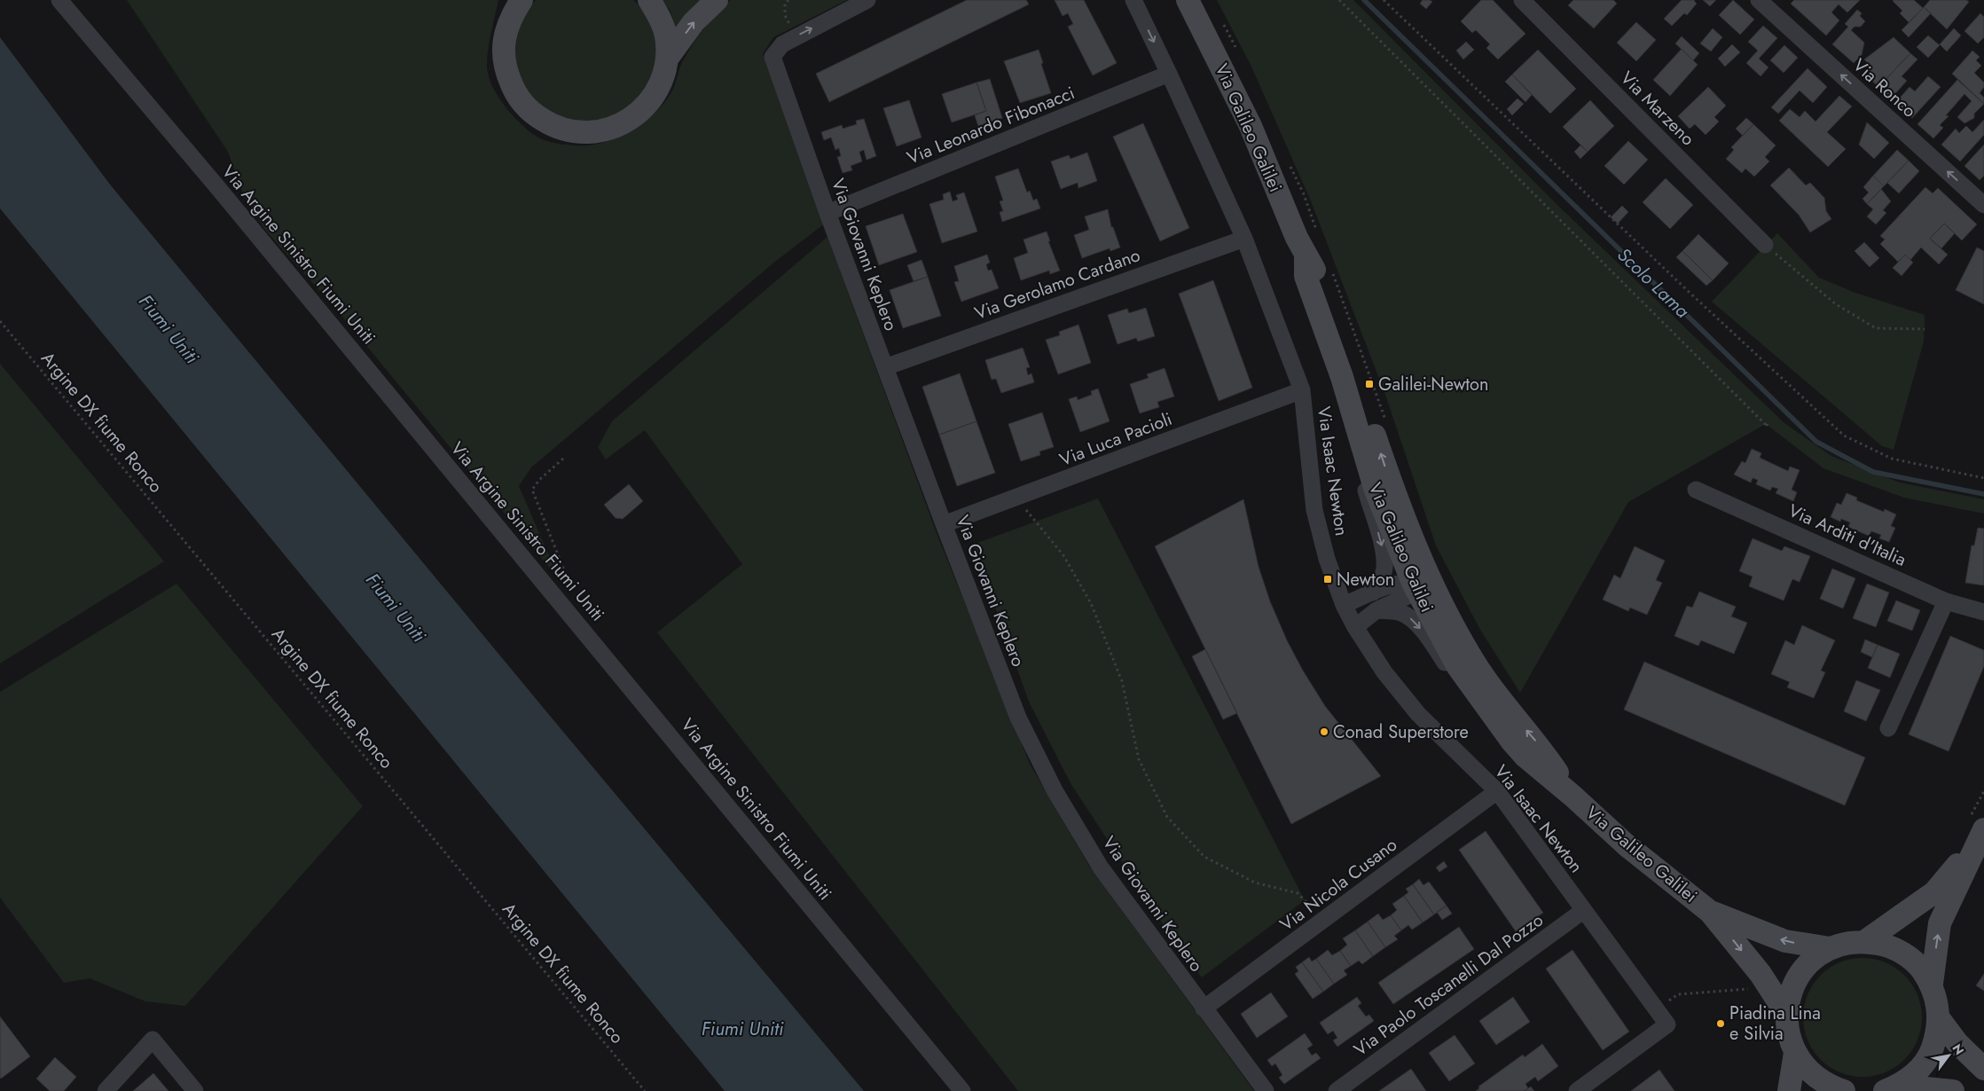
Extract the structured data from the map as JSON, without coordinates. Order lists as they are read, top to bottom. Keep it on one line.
{"streets":{"main road":["Via Galileo Galilei"],"street":["Via Ronco","Via Marzeno","Via Leonardo Fibonacci","Via Argine Sinistro Fiumi Uniti","Via Giovanni Keplero","Via Gerolamo Cardano","Via Luca Pacioli","Via Isaac Newton","Via Arditi d'Italia","Via Nicola Cusano","Via Paolo Toscanelli Dal Pozzo"],"path":["Argine DX fiume Ronco"]},"crossings":[["Via Leonardo Fibonacci","Via Giovanni Keplero"],["Via Leonardo Fibonacci","Via Isaac Newton"],["Via Giovanni Keplero","Via Gerolamo Cardano"],["Via Giovanni Keplero","Via Luca Pacioli"],["Via Giovanni Keplero","Via Nicola Cusano"],["Via Gerolamo Cardano","Via Isaac Newton"],["Via Luca Pacioli","Via Isaac Newton"],["Via Isaac Newton","Via Nicola Cusano"],["Via Isaac Newton","Via Paolo Toscanelli Dal Pozzo"]],"one_way":["Via Ronco"],"water":["Scolo Lama","Fiumi Uniti"],"places":{"transit":["Galilei-Newton","Newton"],"other":["Conad Superstore","Piadina Lina e Silvia"]},"north":"top right"}
